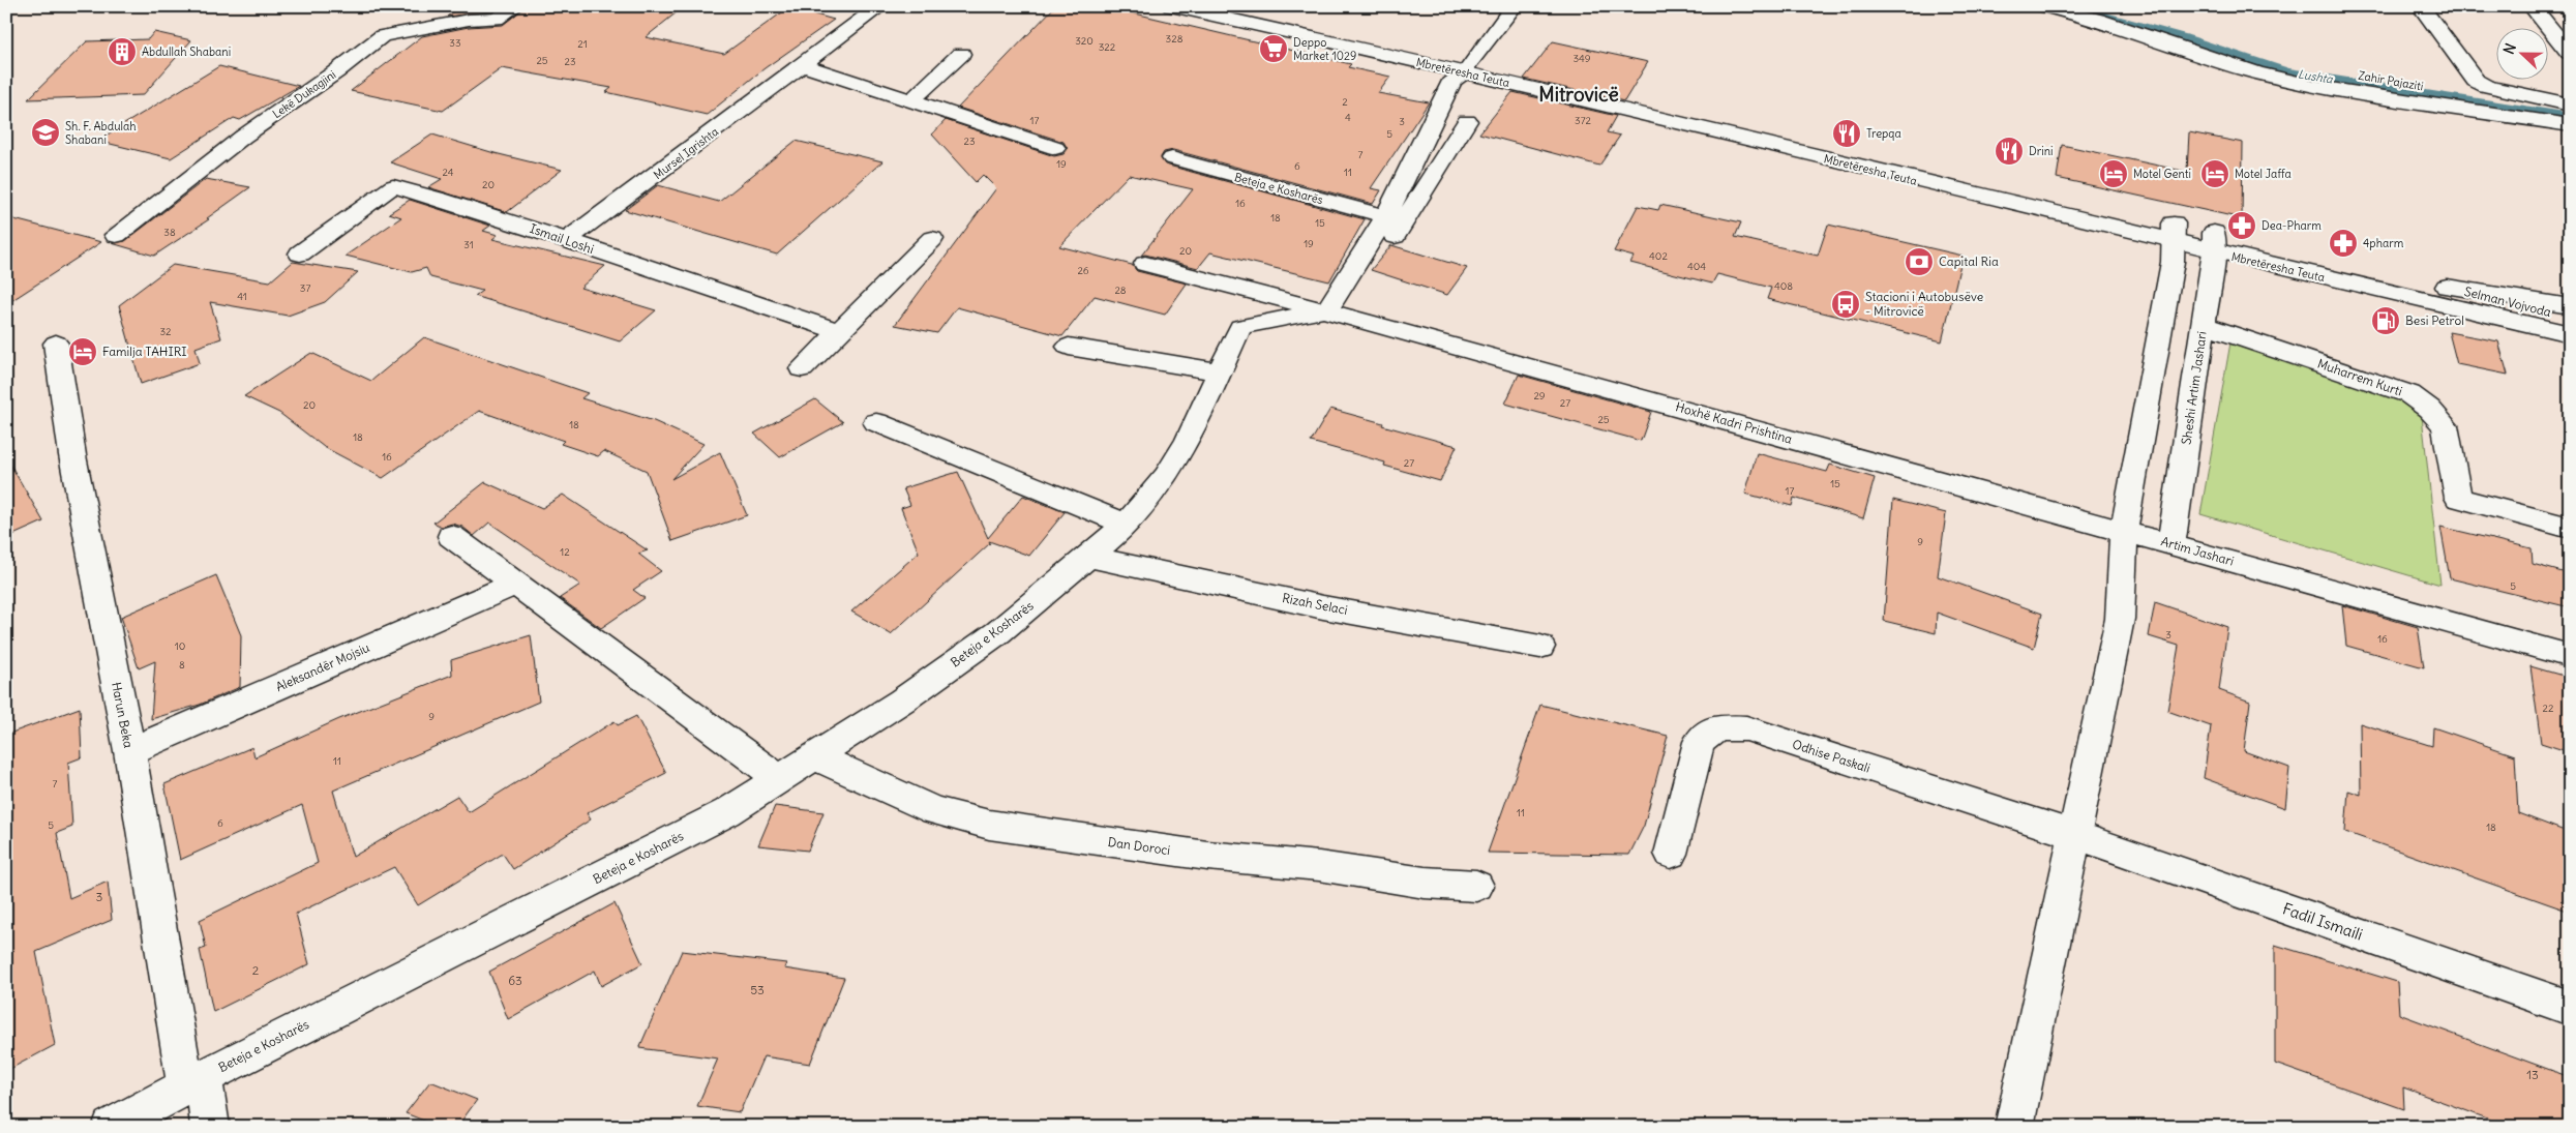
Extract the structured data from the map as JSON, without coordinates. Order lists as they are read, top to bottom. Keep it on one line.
{"streets":{"street":["Mbretëresha Teuta","Zahir Pajaziti","Lekë Dukagjini","Mursel Igrishta","Beteja e Kosharës","Ismail Loshi","Selman Vojvoda","Muharrem Kurti","Sheshi Artim Jashari","Hoxhë Kadri Prishtina","Artim Jashari","Rizah Selaci","Aleksandër Mojsiu","Harun Beka","Odhise Paskali","Dan Doroci","Fadil Ismaili"]},"crossings":[["Mbretëresha Teuta","Selman Vojvoda"],["Mbretëresha Teuta","Sheshi Artim Jashari"],["Mursel Igrishta","Ismail Loshi"],["Beteja e Kosharës","Hoxhë Kadri Prishtina"],["Beteja e Kosharës","Rizah Selaci"],["Beteja e Kosharës","Harun Beka"],["Beteja e Kosharës","Dan Doroci"],["Muharrem Kurti","Sheshi Artim Jashari"],["Sheshi Artim Jashari","Artim Jashari"],["Hoxhë Kadri Prishtina","Artim Jashari"],["Aleksandër Mojsiu","Harun Beka"],["Odhise Paskali","Fadil Ismaili"]],"districts":["Mitrovicë"],"water":["Lushta"],"places":{"supermarket":["Deppo Market 1029"],"building":["Abdullah Shabani"],"school or university":["Sh. F. Abdulah Shabani"],"restaurant":["Trepqa","Drini"],"hotel":["Motel Genti","Motel Jaffa","Familja TAHIRI"],"pharmacy":["Dea-Pharm","4pharm"],"bank":["Capital Ria"],"bus stop":["Stacioni i Autobusëve - Mitrovicë"],"fuel station":["Besi Petrol"]},"house_numbers":["328","320","33","21","322","349","25","23","2","4","17","372","3","5","23","7","19","6","24","11","20","16","18","15","38","19","31","20","402","404","26","408","37","28","41","32","29","27","20","25","18","18","16","27","15","17","9","12","5","3","16","10","8","22","9","11","7","11","6","5","18","3","2","63","53","13"],"north":"left"}
